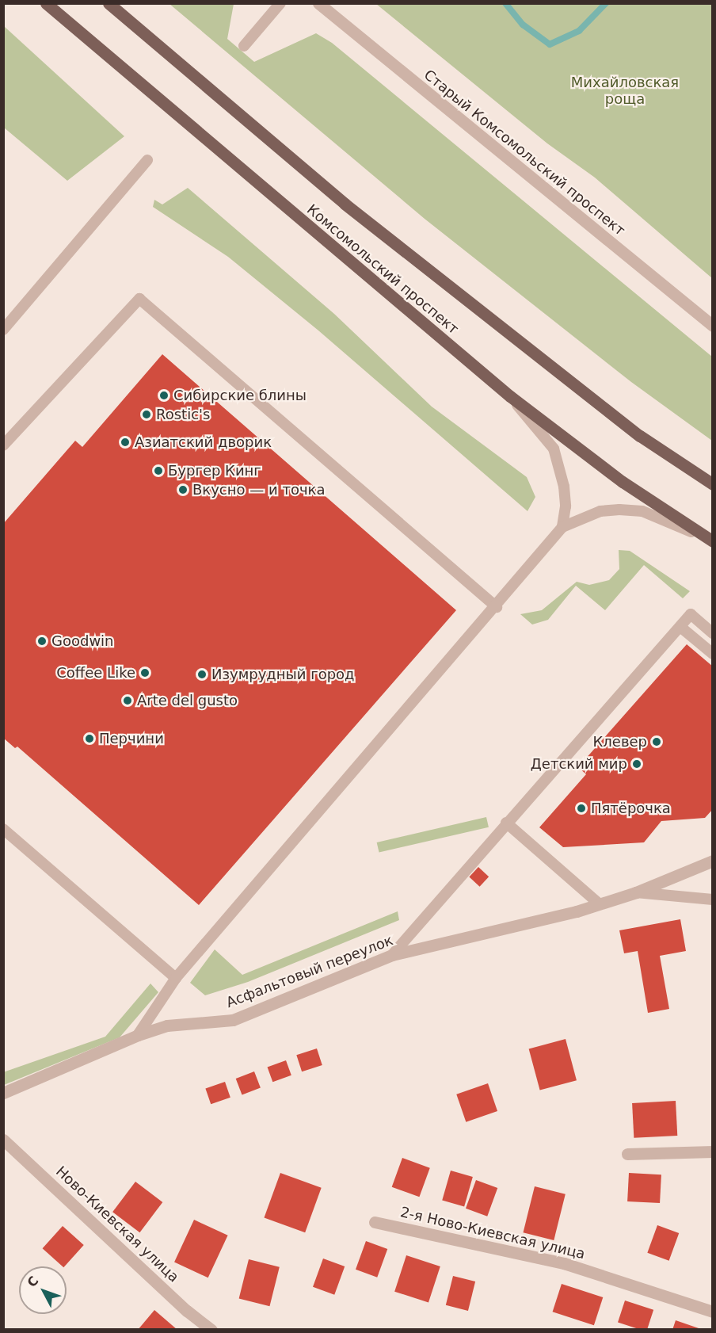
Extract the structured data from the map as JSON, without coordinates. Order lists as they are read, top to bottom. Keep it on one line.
{"streets":{"main road":["Комсомольский проспект"],"street":["Старый Комсомольский проспект","Асфальтовый переулок","Ново-Киевская улица","2-я Ново-Киевская улица"]},"parks":["Михайловская роща"],"places":["Сибирские блины","Rostic's","Азиатский дворик","Бургер Кинг","Вкусно — и точка","Goodwin","Coffee Like","Изумрудный город","Arte del gusto","Перчини","Клевер","Детский мир","Пятёрочка"],"north":"top left"}
